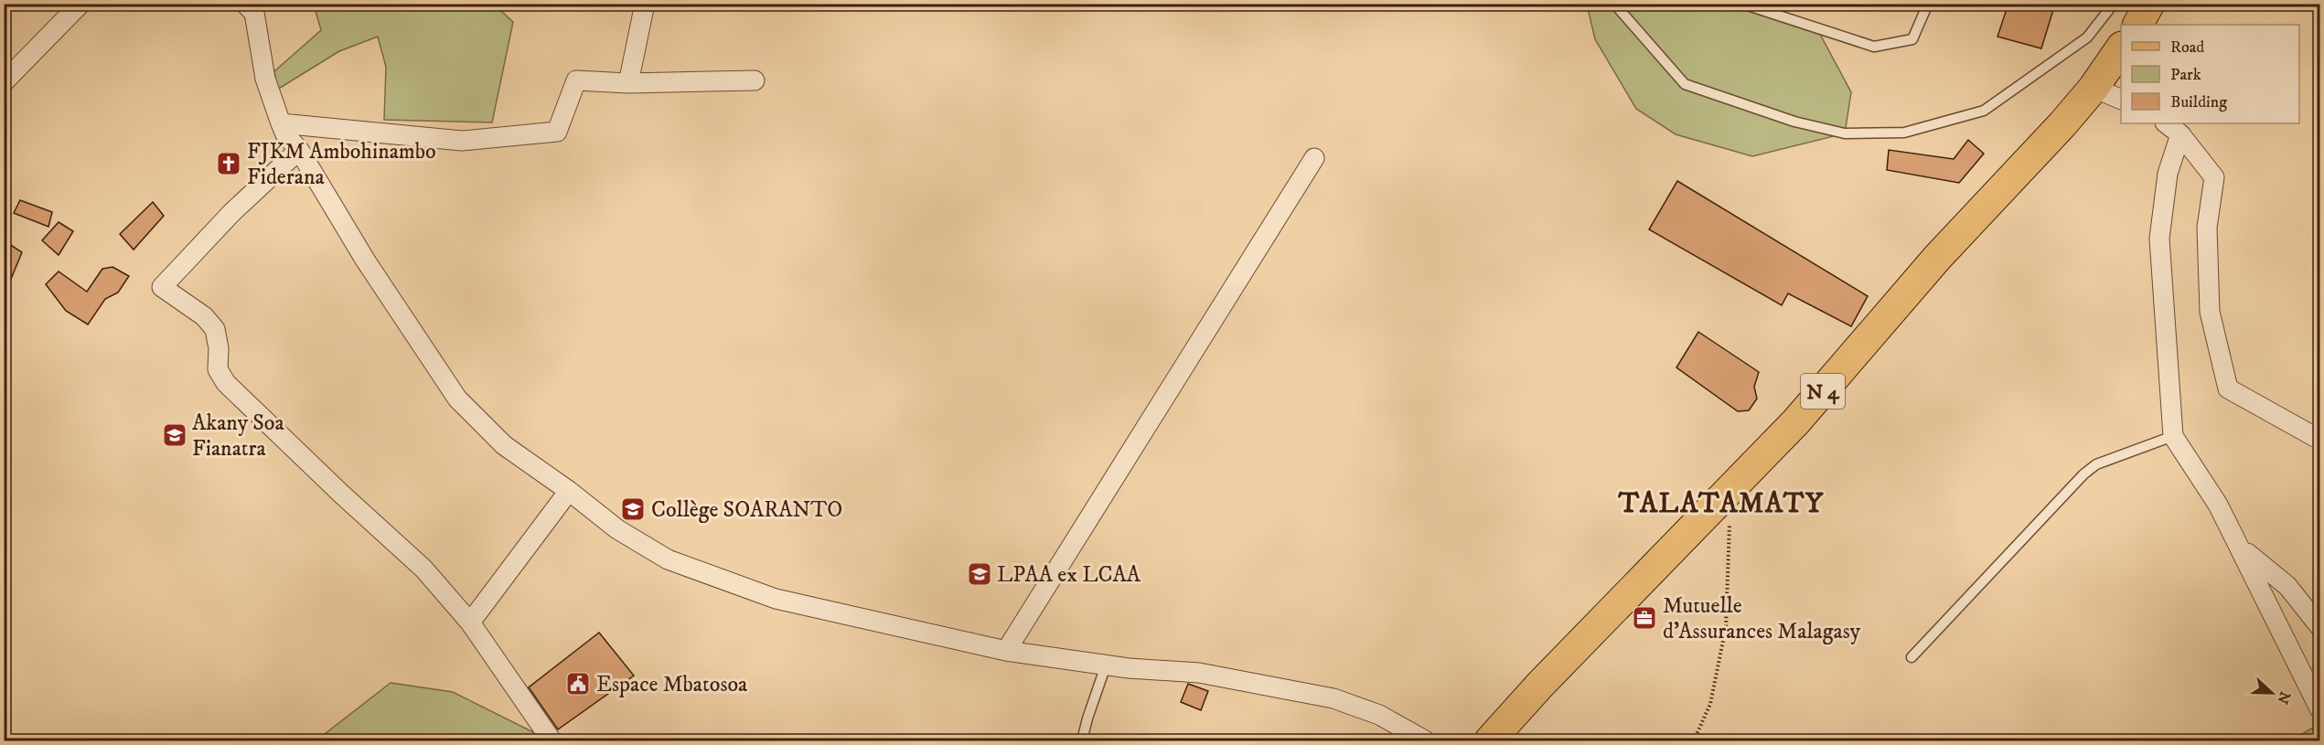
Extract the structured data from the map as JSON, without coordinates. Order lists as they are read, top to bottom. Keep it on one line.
{"streets":{"main road":["N 4"]},"districts":["TALATAMATY"],"places":{"church":["FJKM Ambohinambo Fiderana"],"school or university":["Akany Soa Fianatra","Collège SOARANTO","LPAA ex LCAA"],"office":["Mutuelle d'Assurances Malagasy"],"public building":["Espace Mbatosoa"]},"legend":["Road","Park","Building"],"north":"right"}
